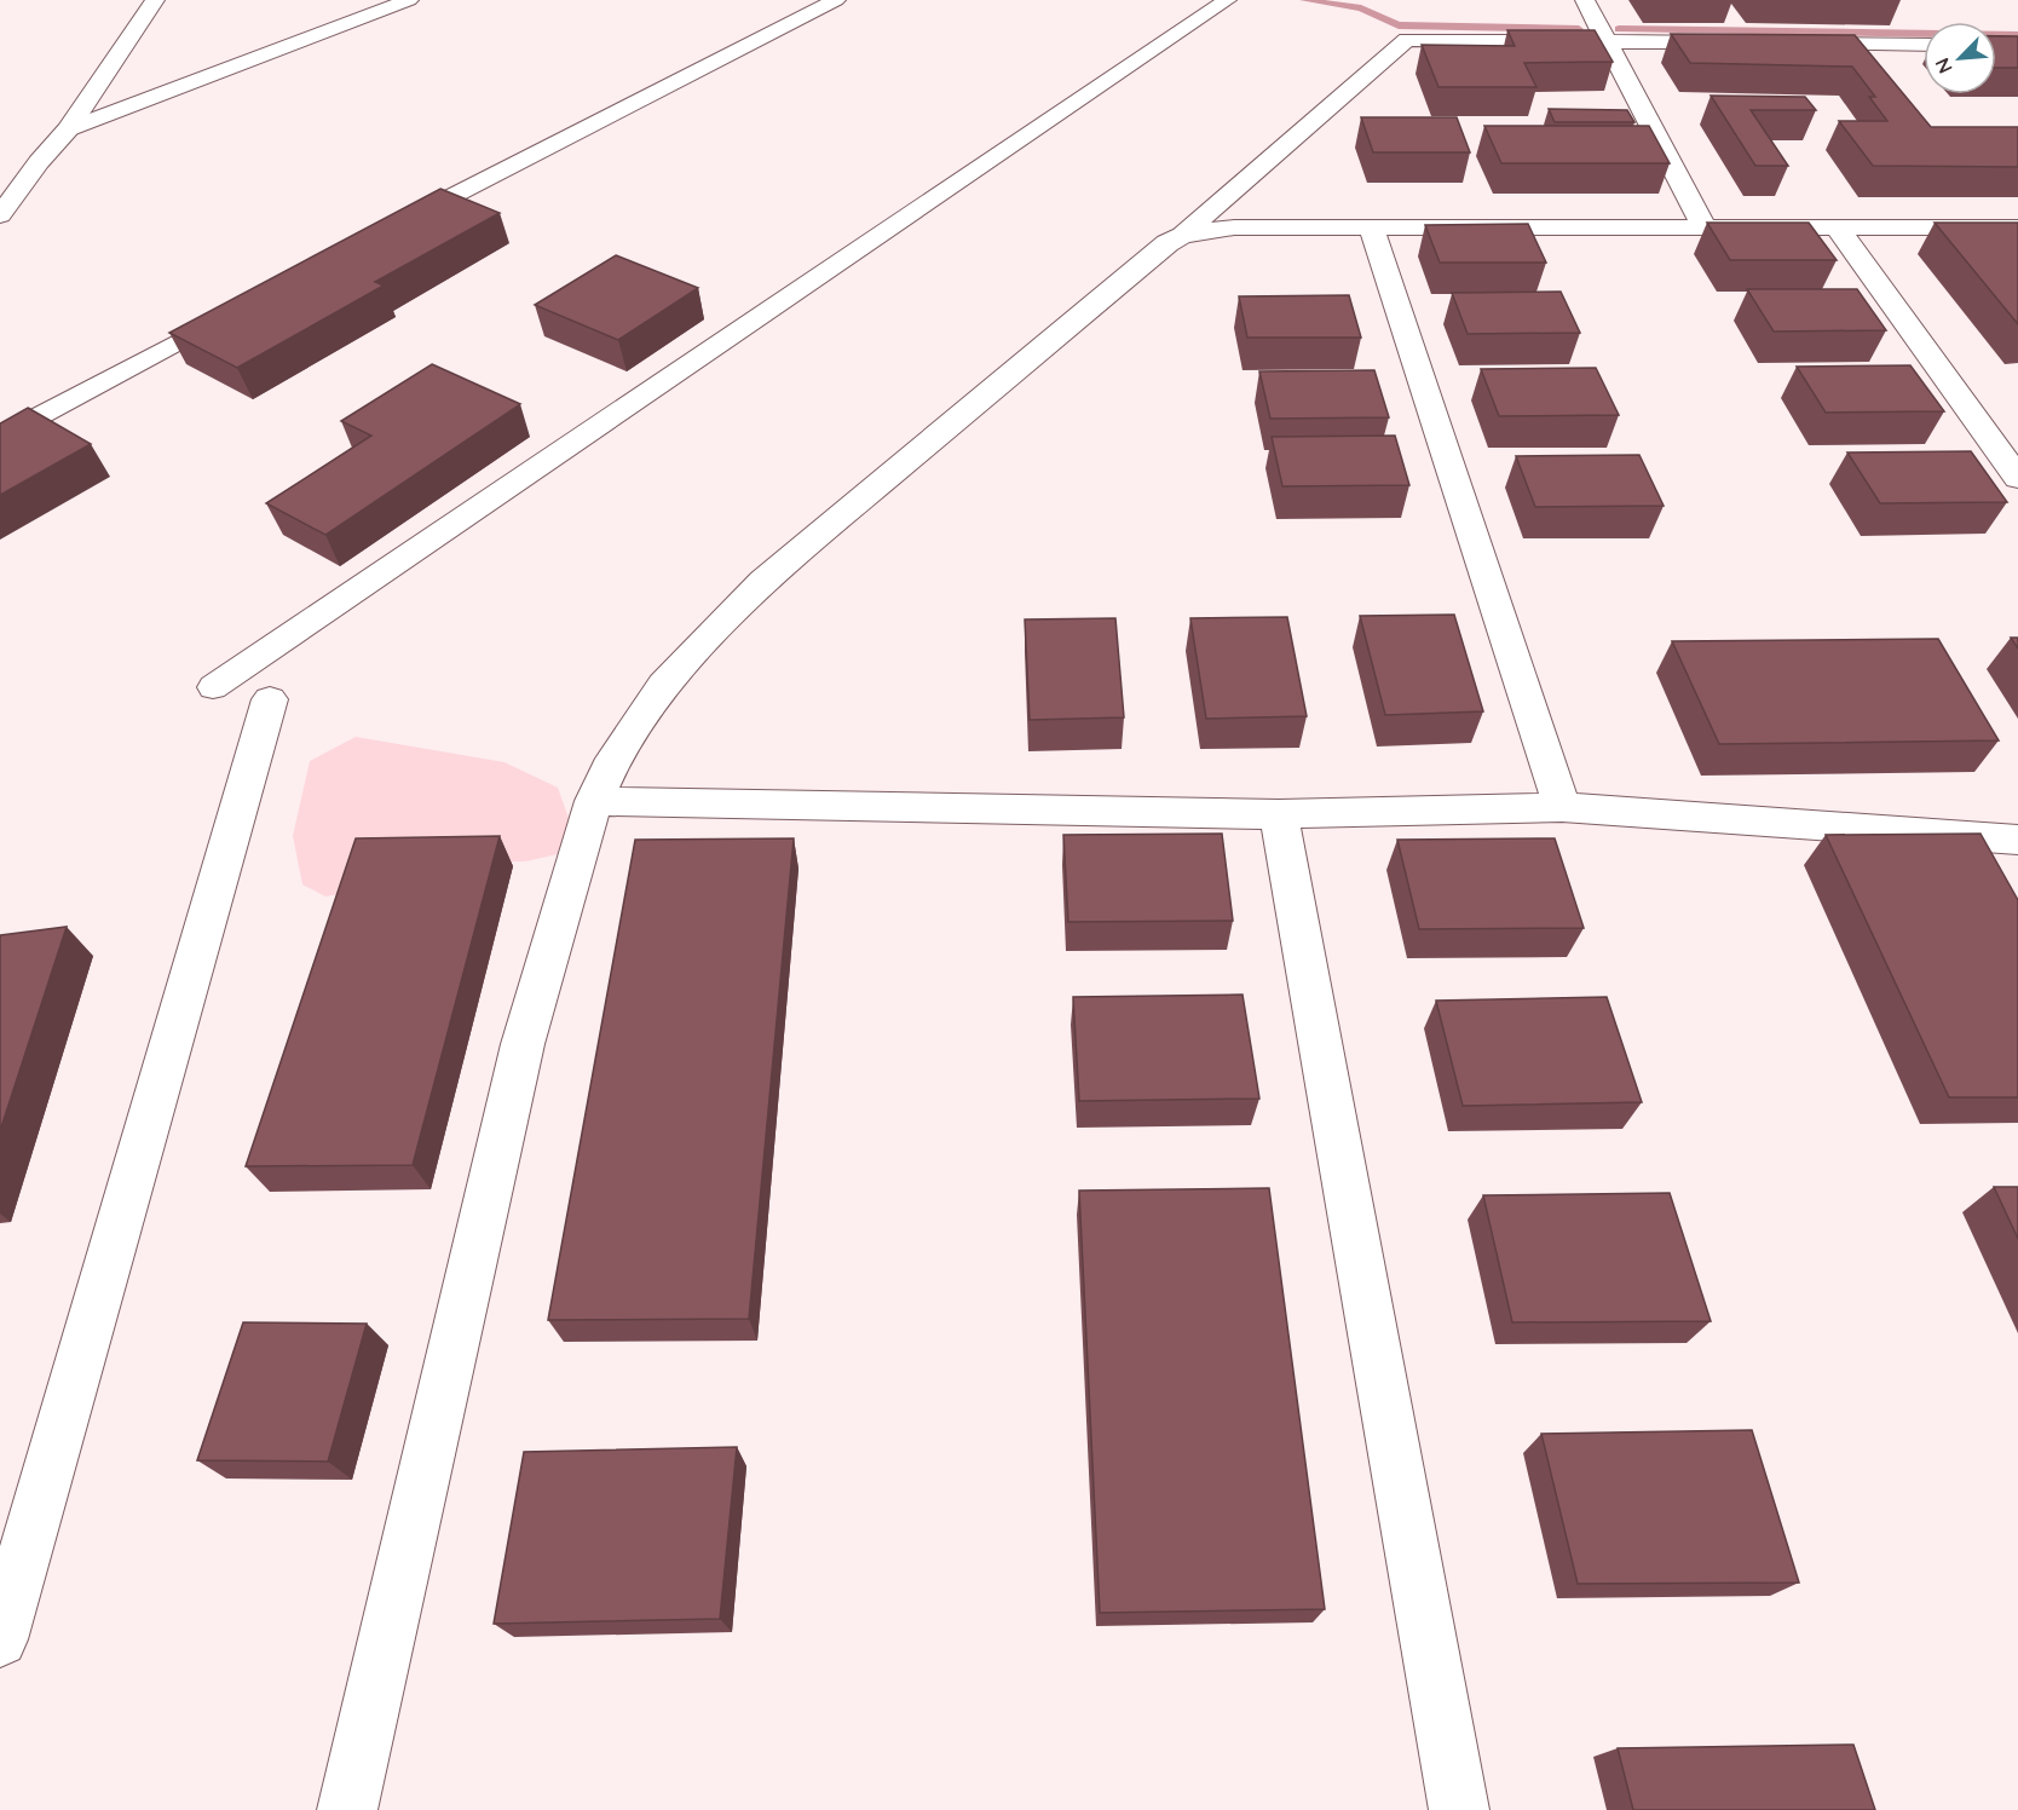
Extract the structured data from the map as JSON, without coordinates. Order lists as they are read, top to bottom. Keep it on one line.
{"north":"bottom left"}
